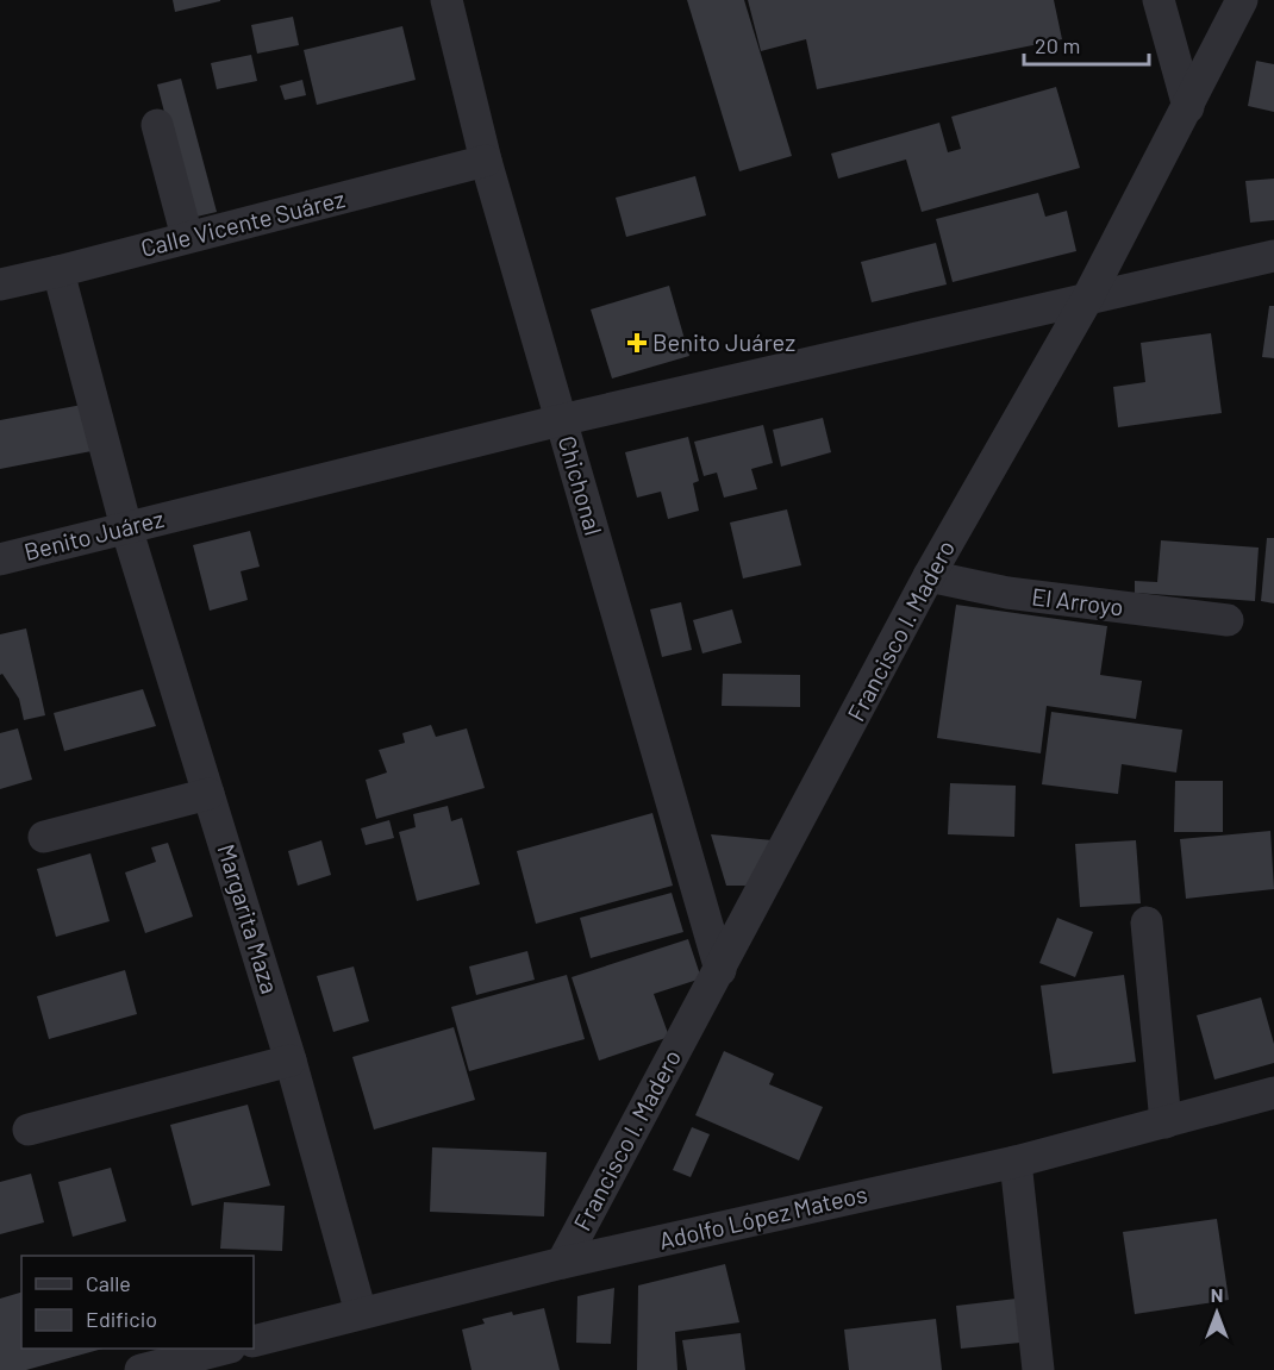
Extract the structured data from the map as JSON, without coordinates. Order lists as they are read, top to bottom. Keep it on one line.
{"streets":{"street":["Calle Vicente Suárez","Chichonal","Benito Juárez","El Arroyo","Francisco I. Madero","Margarita Maza","Adolfo López Mateos"]},"crossings":[["Calle Vicente Suárez","Chichonal"],["Calle Vicente Suárez","Margarita Maza"],["Chichonal","Benito Juárez"],["Chichonal","Francisco I. Madero"],["Benito Juárez","Francisco I. Madero"],["Benito Juárez","Margarita Maza"],["El Arroyo","Francisco I. Madero"],["Francisco I. Madero","Adolfo López Mateos"],["Margarita Maza","Adolfo López Mateos"]],"places":{"health":["Benito Juárez"]},"legend":["Calle","Edificio"],"scale_bar":"20 m","north":"top"}
